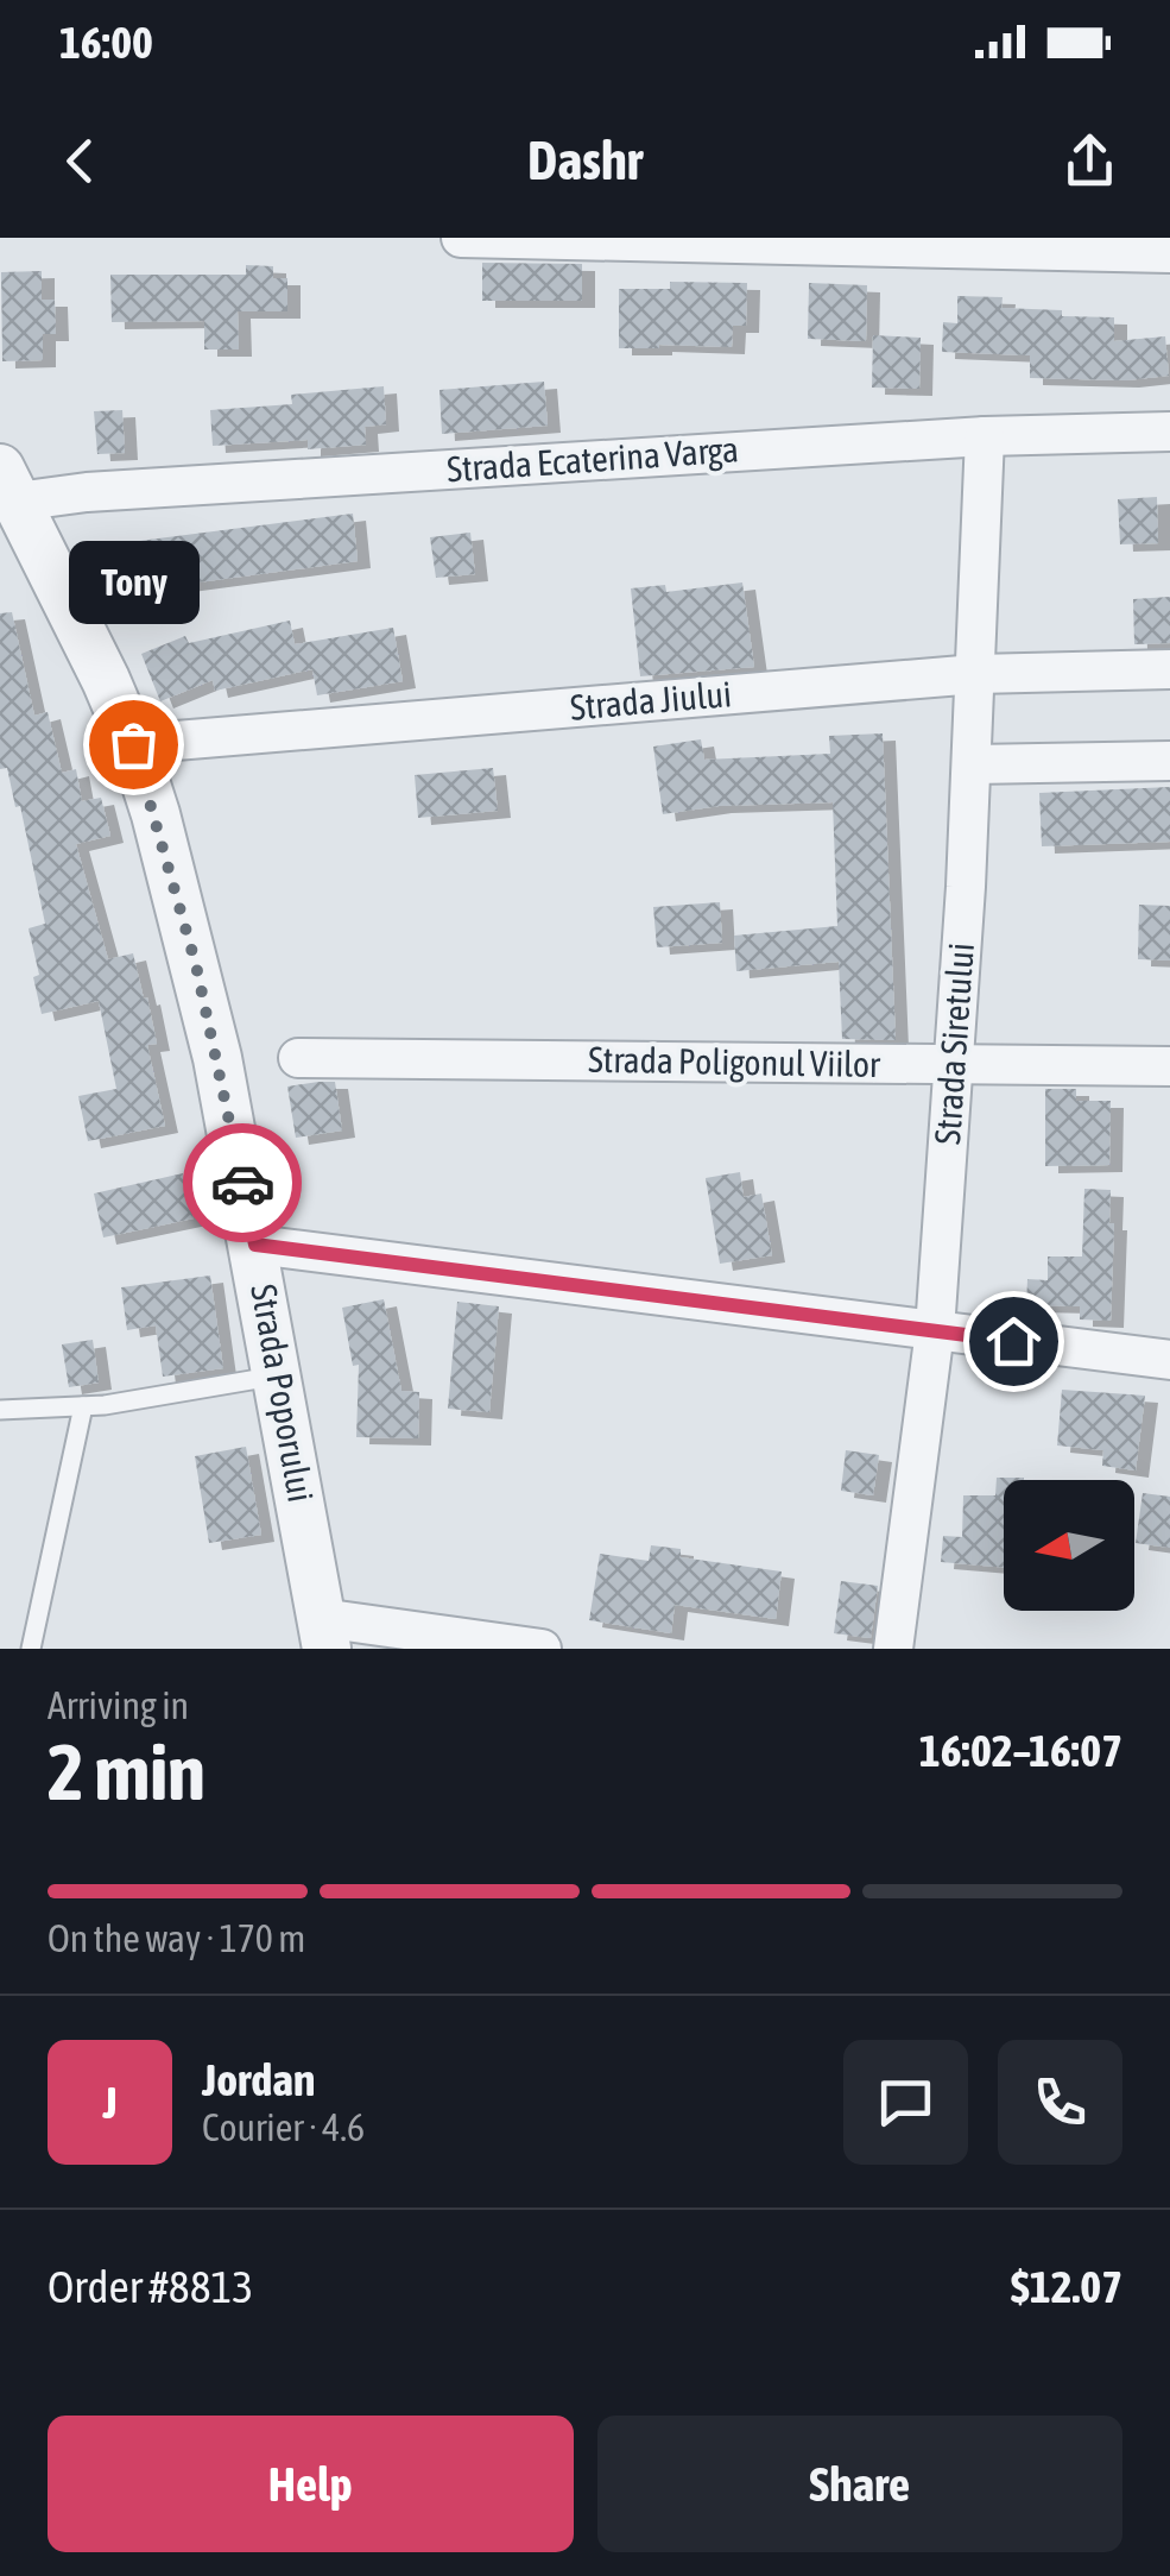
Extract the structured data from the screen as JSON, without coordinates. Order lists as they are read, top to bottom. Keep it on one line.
{"streets":{"street":["Strada Ecaterina Varga","Strada Jiului","Strada Siretului","Strada Poligonul Viilor","Strada Poporului"]},"crossings":[["Strada Ecaterina Varga","Strada Siretului"],["Strada Ecaterina Varga","Strada Poporului"],["Strada Jiului","Strada Siretului"],["Strada Jiului","Strada Poporului"],["Strada Siretului","Strada Poligonul Viilor"]],"places":["Tony"],"north":"left","page":{"status":"16:00","header":"Dashr","bubble":"Tony","heading":["2 min","Arriving in","16:02–16:07"],"panel":["Jordan","Courier · 4.6","Order #8813","$12.07"],"bar":"On the way · 170 m","round":"J","buttons":["Help","Share"]}}
